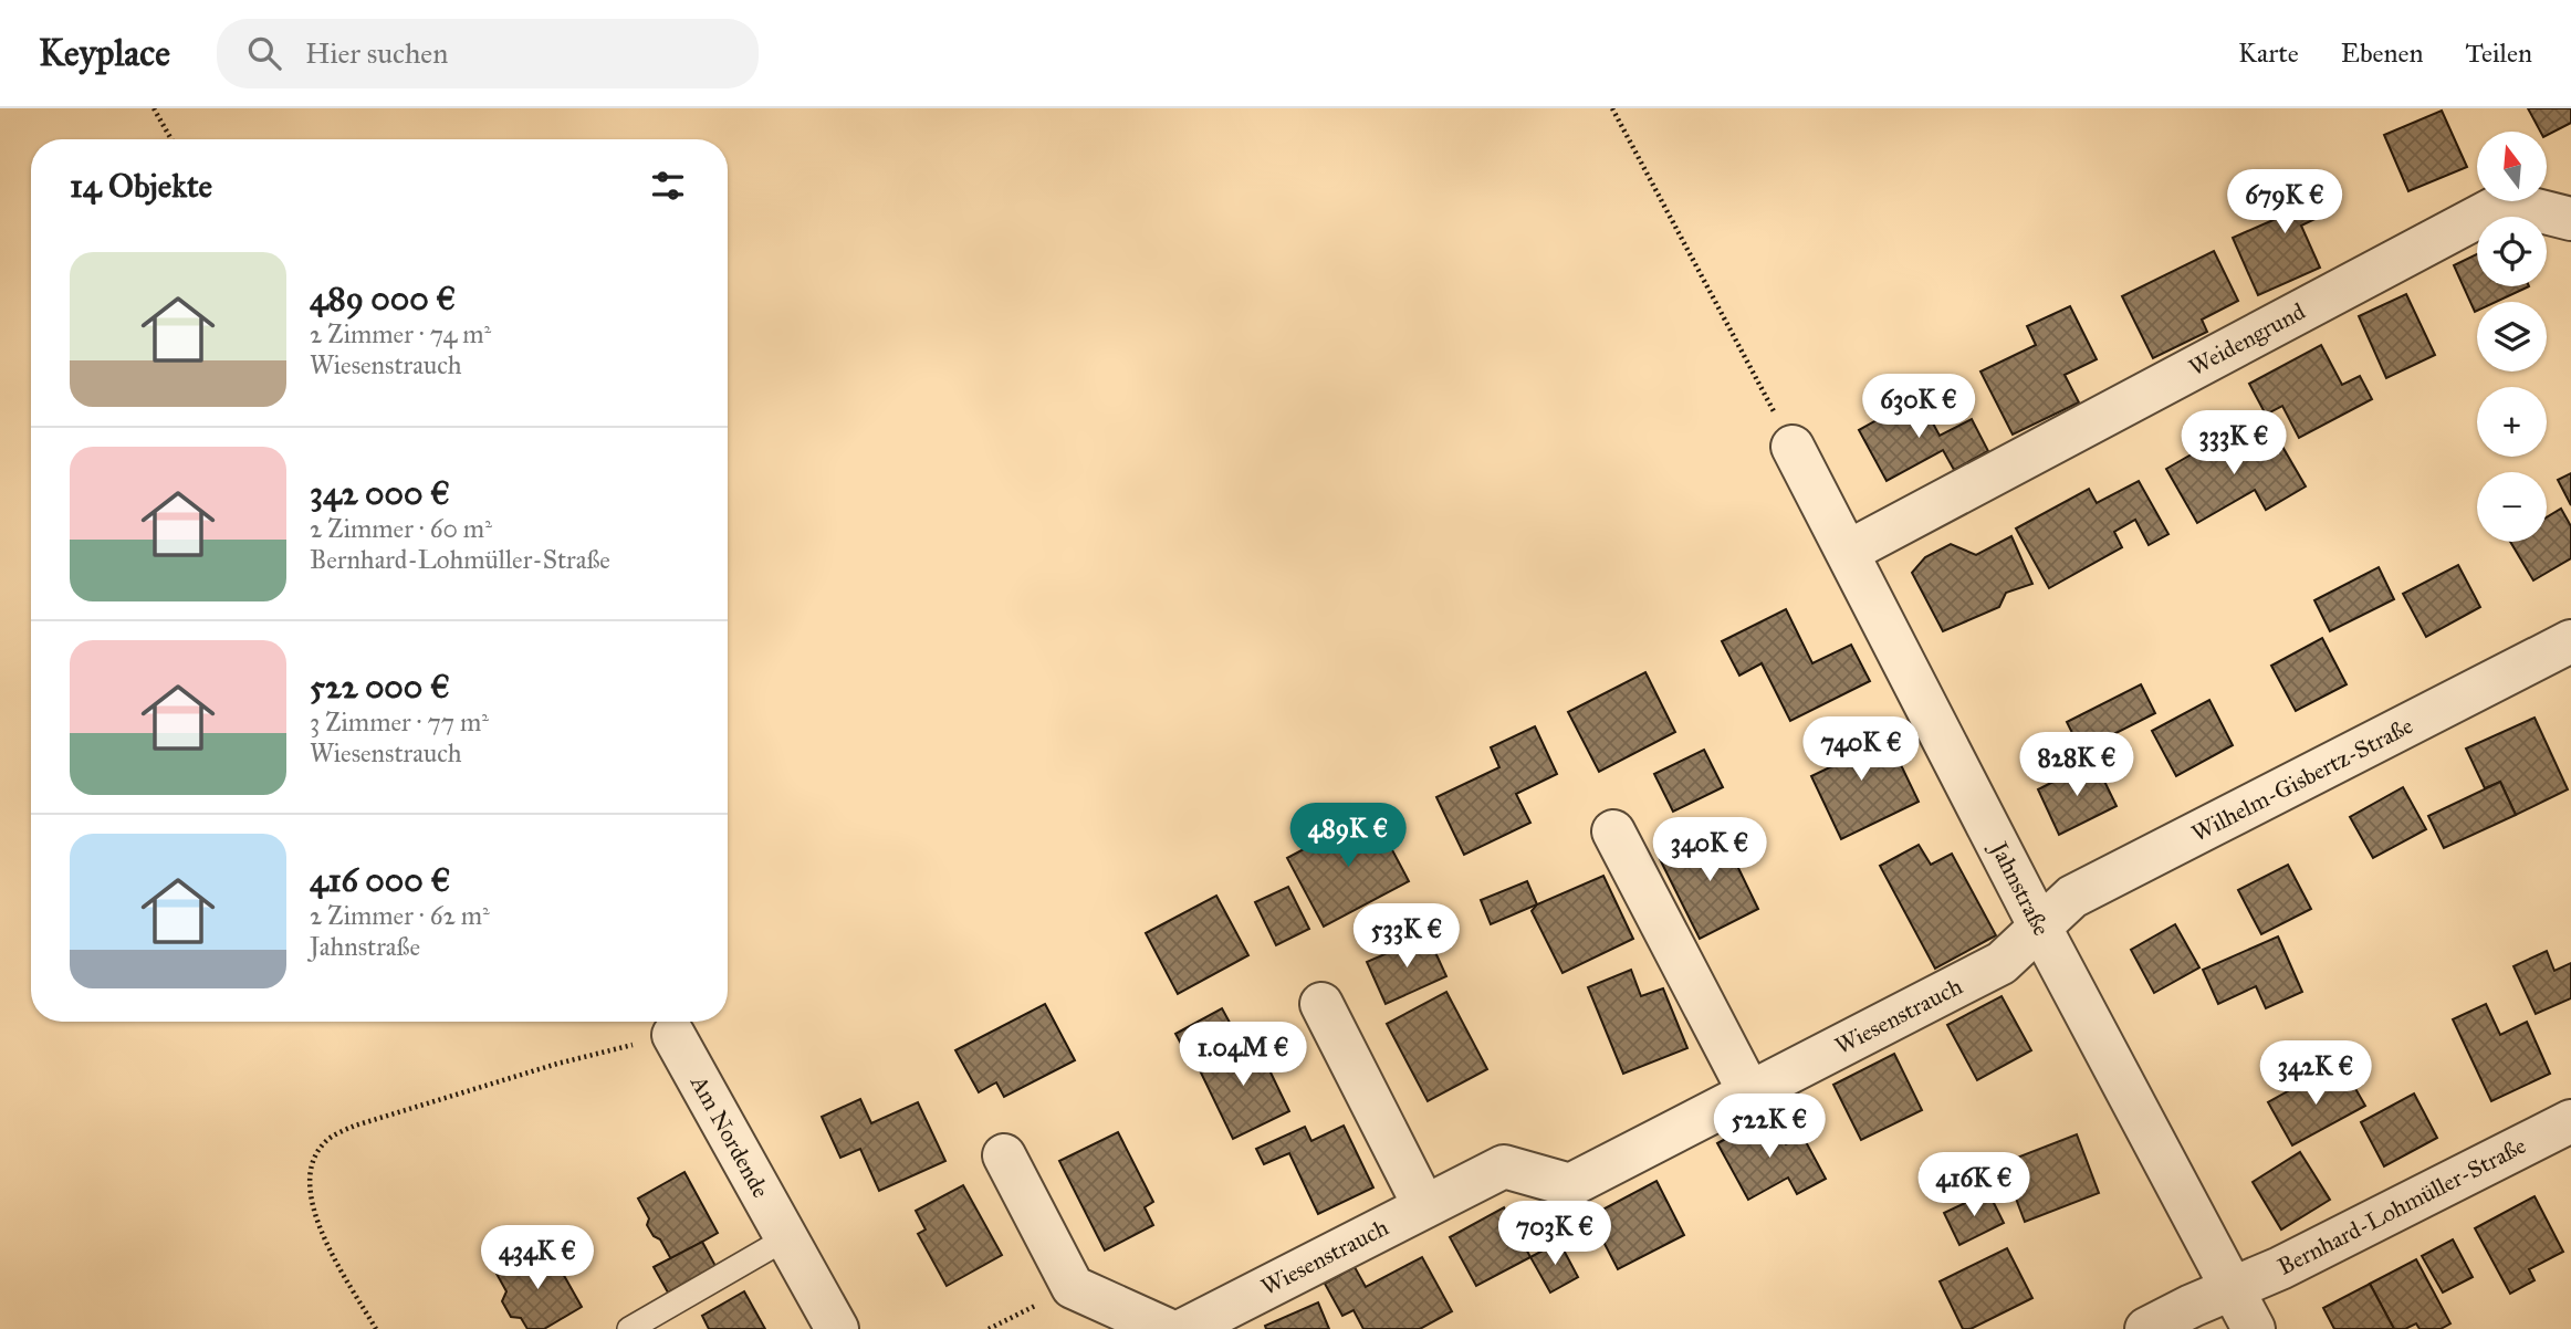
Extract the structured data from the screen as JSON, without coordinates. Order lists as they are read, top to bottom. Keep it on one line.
{"streets":{"street":["Weidengrund","Wilhelm-Gisbertz-Straße","Jahnstraße","Wiesenstrauch","Am Nordende","Bernhard-Lohmüller-Straße"]},"crossings":[["Weidengrund","Jahnstraße"],["Wilhelm-Gisbertz-Straße","Jahnstraße"],["Wilhelm-Gisbertz-Straße","Wiesenstrauch"],["Jahnstraße","Wiesenstrauch"],["Jahnstraße","Bernhard-Lohmüller-Straße"]],"north":"top","page":{"header":"Keyplace","search":"Hier suchen","nav":["Karte","Ebenen","Teilen"],"map_buttons":["+","−"],"heading":"14 Objekte","price":["679K €","630K €","333K €","740K €","828K €","489K €","340K €","533K €","1.04M €","342K €","522K €","416K €","703K €","434K €"],"list":[{"name":"489 000 €","note":"2 Zimmer · 74 m² · Wiesenstrauch"},{"name":"342 000 €","note":"2 Zimmer · 60 m² · Bernhard-Lohmüller-Straße"},{"name":"522 000 €","note":"3 Zimmer · 77 m² · Wiesenstrauch"},{"name":"416 000 €","note":"2 Zimmer · 62 m² · Jahnstraße"}]}}
